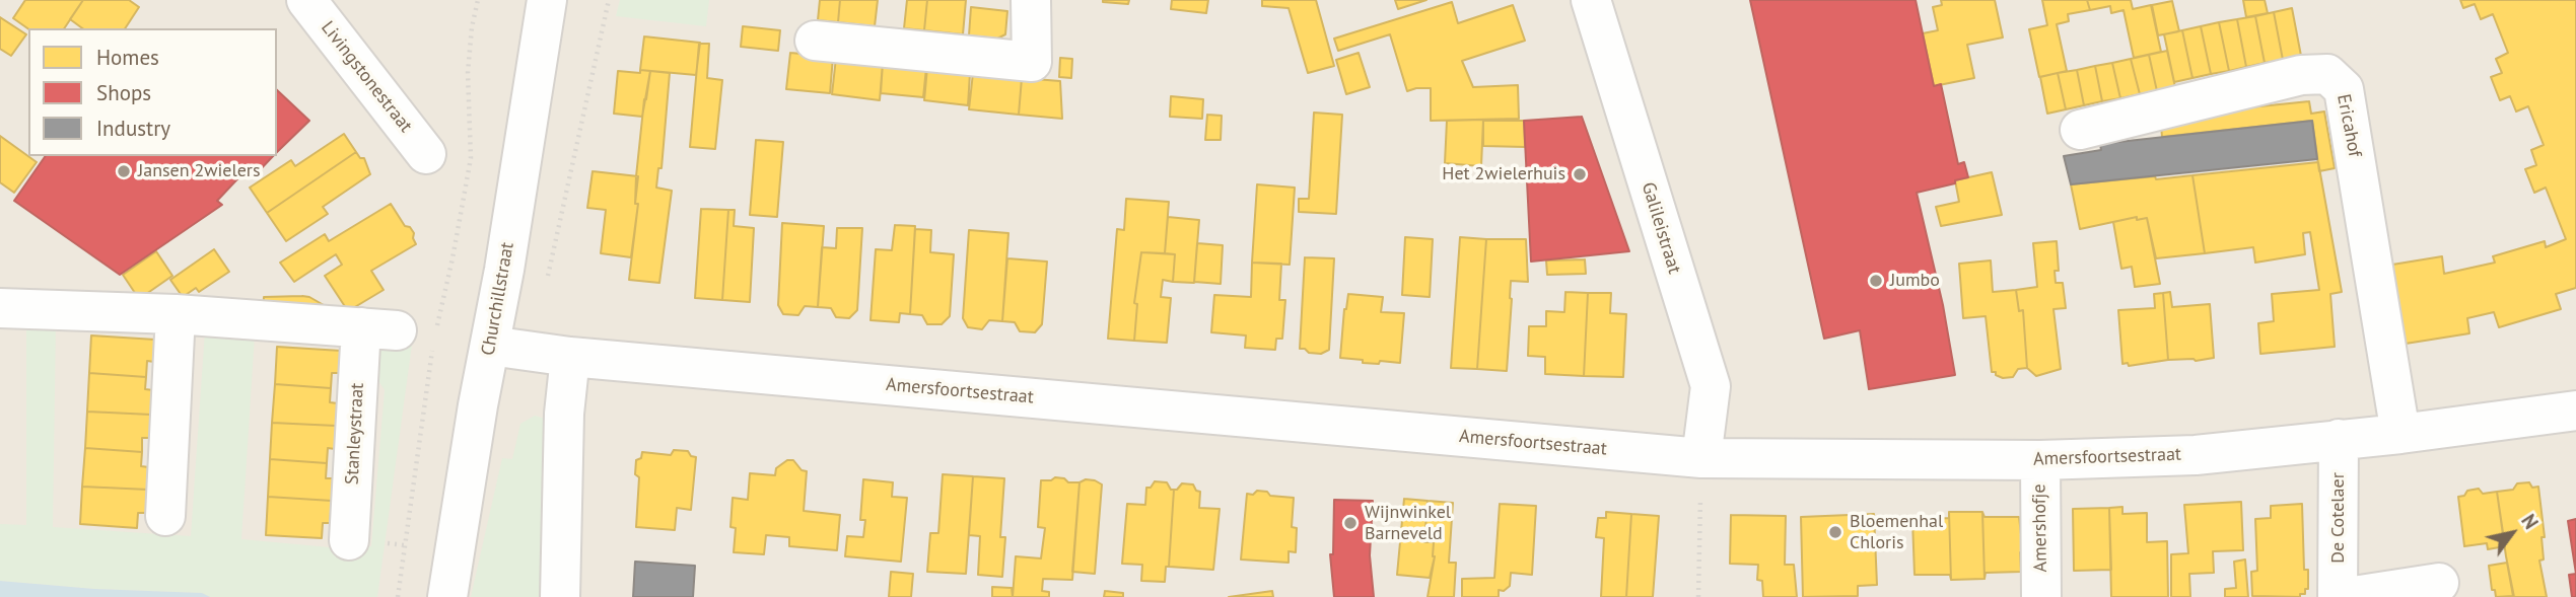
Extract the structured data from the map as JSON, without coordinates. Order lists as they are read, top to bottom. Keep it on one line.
{"streets":{"street":["Livingstonestraat","Ericahof","Galileistraat","Churchillstraat","Amersfoortsestraat","Stanleystraat","De Cotelaer","Amershofje"]},"crossings":[["Ericahof","Amersfoortsestraat"],["Galileistraat","Amersfoortsestraat"],["Churchillstraat","Amersfoortsestraat"],["Amersfoortsestraat","De Cotelaer"],["Amersfoortsestraat","Amershofje"]],"places":["Jansen 2wielers","Het 2wielerhuis","Jumbo","Wijnwinkel Barneveld","Bloemenhal Chloris"],"legend":["Homes","Shops","Industry"],"north":"top right"}
